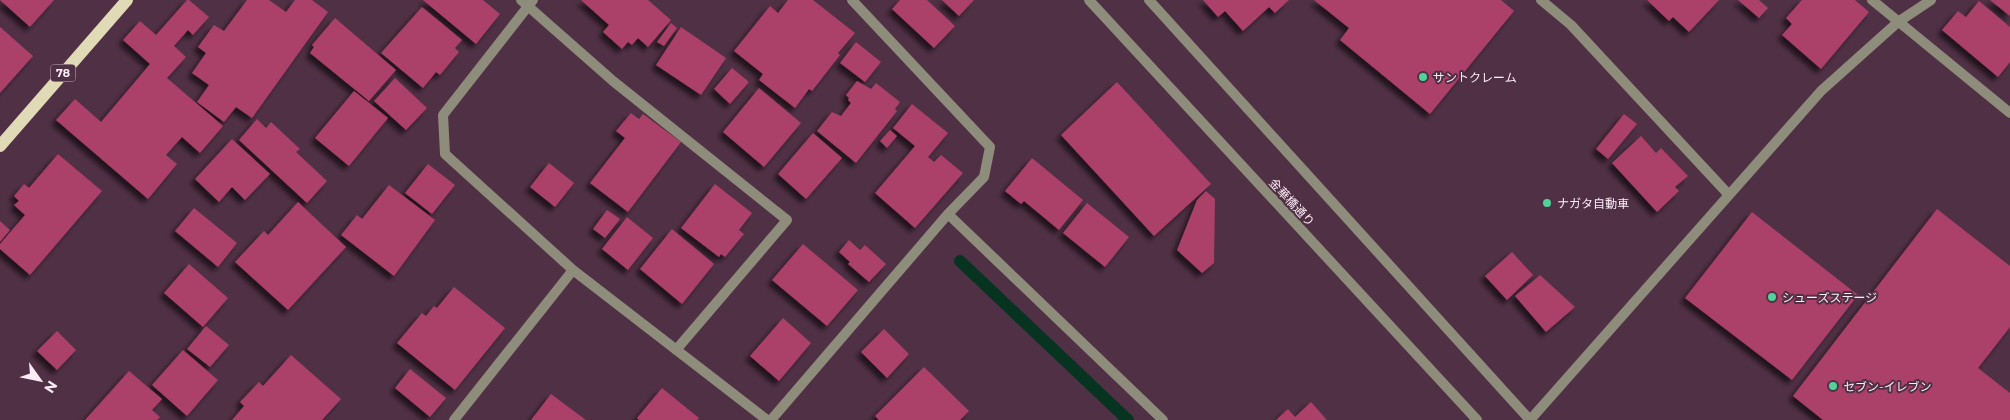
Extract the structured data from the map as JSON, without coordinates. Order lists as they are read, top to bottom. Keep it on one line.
{"streets":{"main road":["78"],"street":["金華橋通り"]},"places":["サントクレーム","ナガタ自動車","シューズステージ","セブン-イレブン"],"north":"bottom right"}
